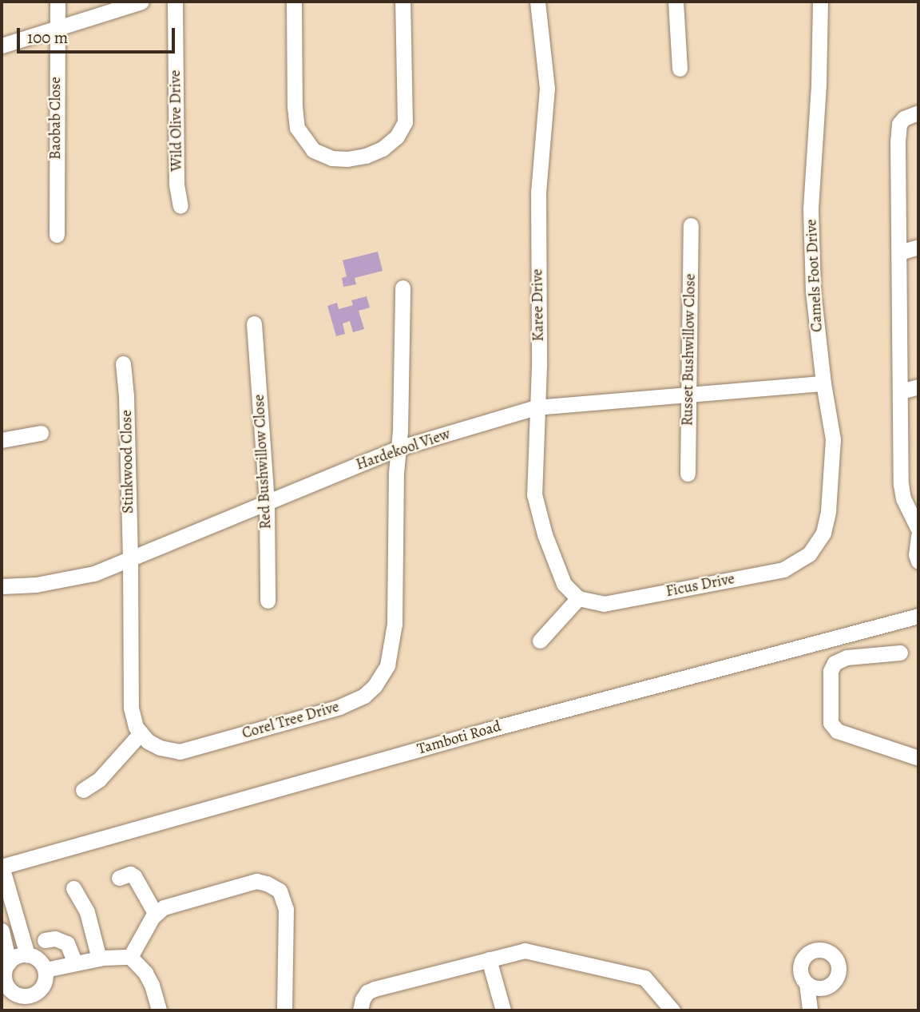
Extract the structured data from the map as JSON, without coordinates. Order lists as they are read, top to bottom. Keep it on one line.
{"streets":{"street":["Baobab Close","Wild Olive Drive","Camels Foot Drive","Karee Drive","Russet Bushwillow Close","Hardekool View","Stinkwood Close","Red Bushwillow Close","Ficus Drive","Corel Tree Drive","Tamboti Road"]},"crossings":[["Camels Foot Drive","Hardekool View"],["Camels Foot Drive","Ficus Drive"],["Karee Drive","Hardekool View"],["Karee Drive","Ficus Drive"],["Russet Bushwillow Close","Hardekool View"],["Hardekool View","Stinkwood Close"],["Hardekool View","Red Bushwillow Close"],["Hardekool View","Corel Tree Drive"]],"scale_bar":"100 m"}
